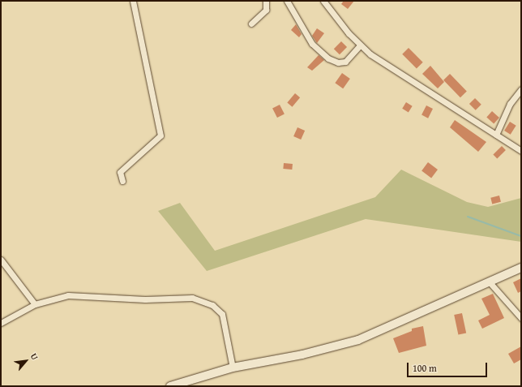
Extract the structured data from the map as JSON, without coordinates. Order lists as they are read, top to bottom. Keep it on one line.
{"scale_bar":"100 m","north":"top right"}
